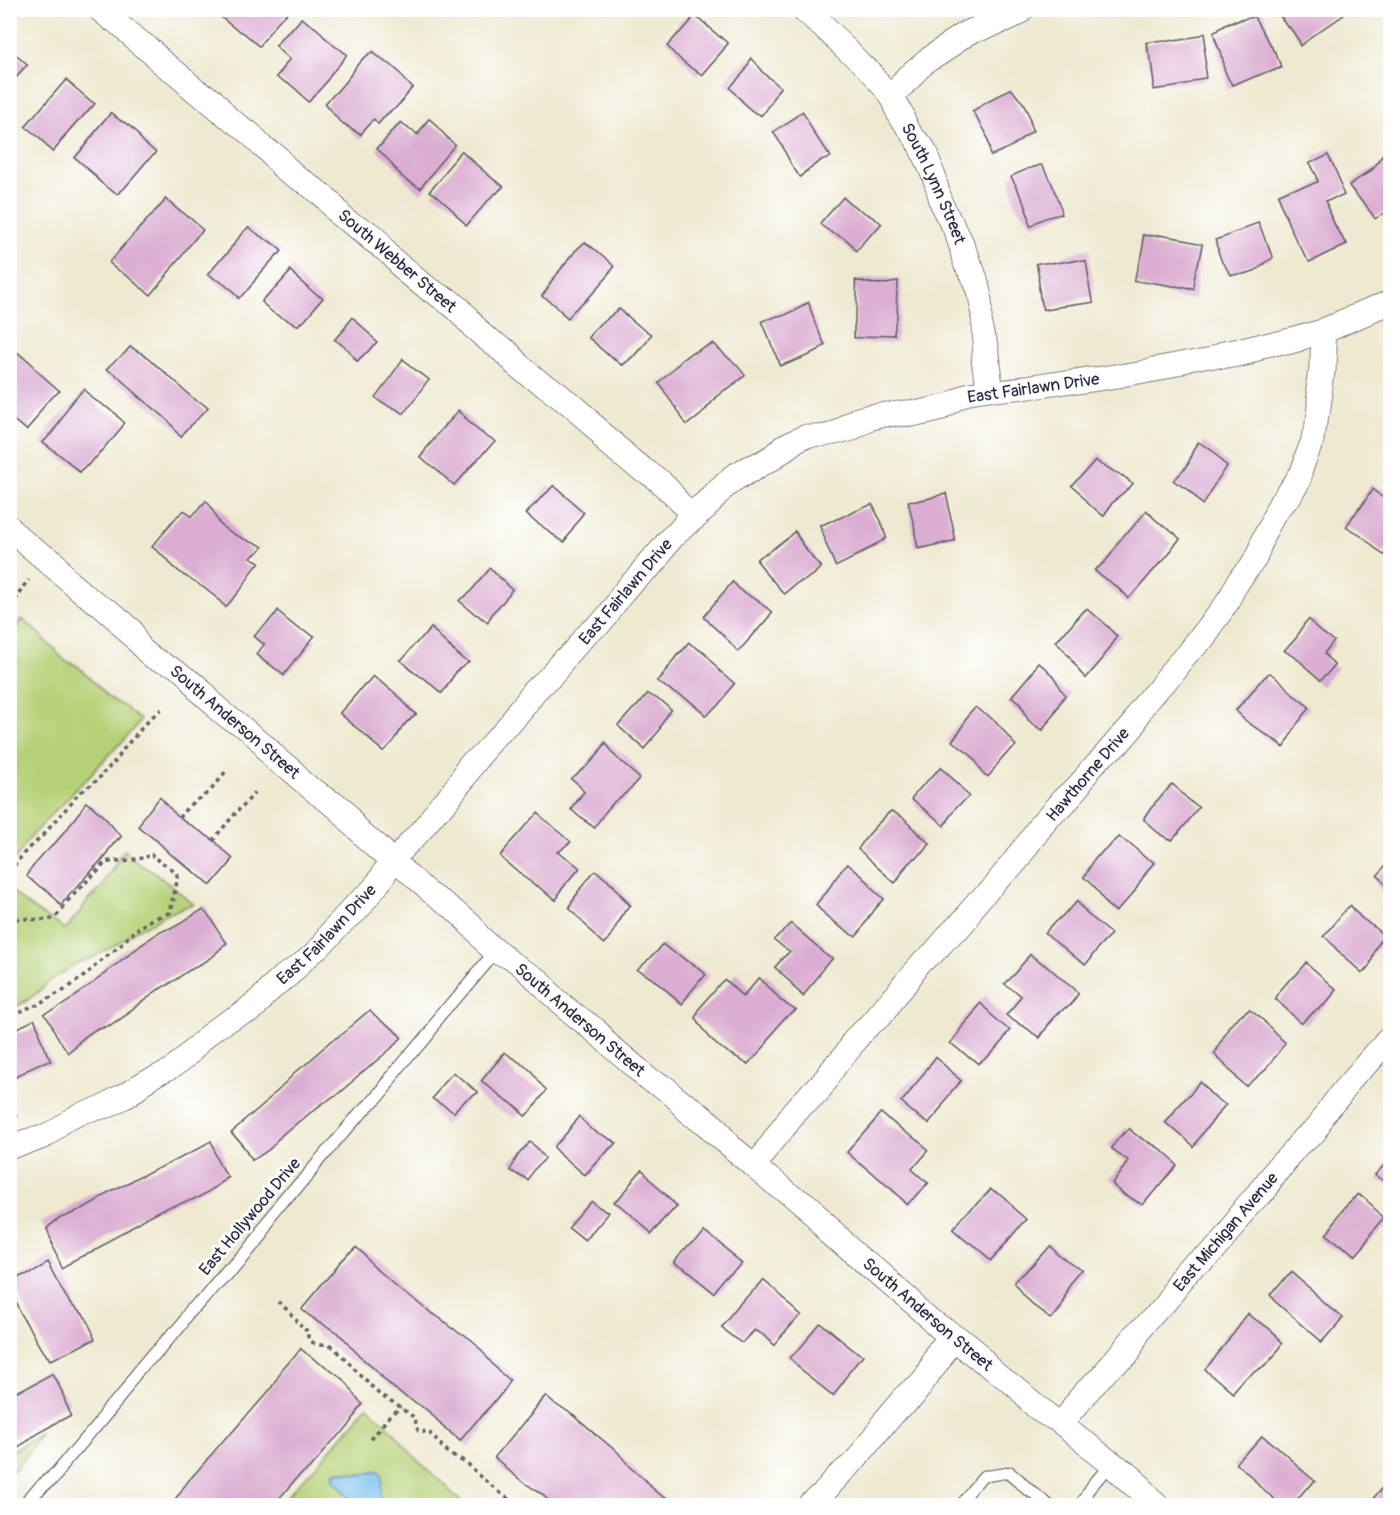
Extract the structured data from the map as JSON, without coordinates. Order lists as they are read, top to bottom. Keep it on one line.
{"streets":{"street":["South Lynn Street","South Webber Street","East Fairlawn Drive","South Anderson Street","Hawthorne Drive","East Michigan Avenue"],"lane":["East Hollywood Drive"]},"crossings":[["South Lynn Street","East Fairlawn Drive"],["South Webber Street","East Fairlawn Drive"],["East Fairlawn Drive","South Anderson Street"],["East Fairlawn Drive","Hawthorne Drive"],["South Anderson Street","Hawthorne Drive"],["South Anderson Street","East Hollywood Drive"],["South Anderson Street","East Michigan Avenue"]]}
